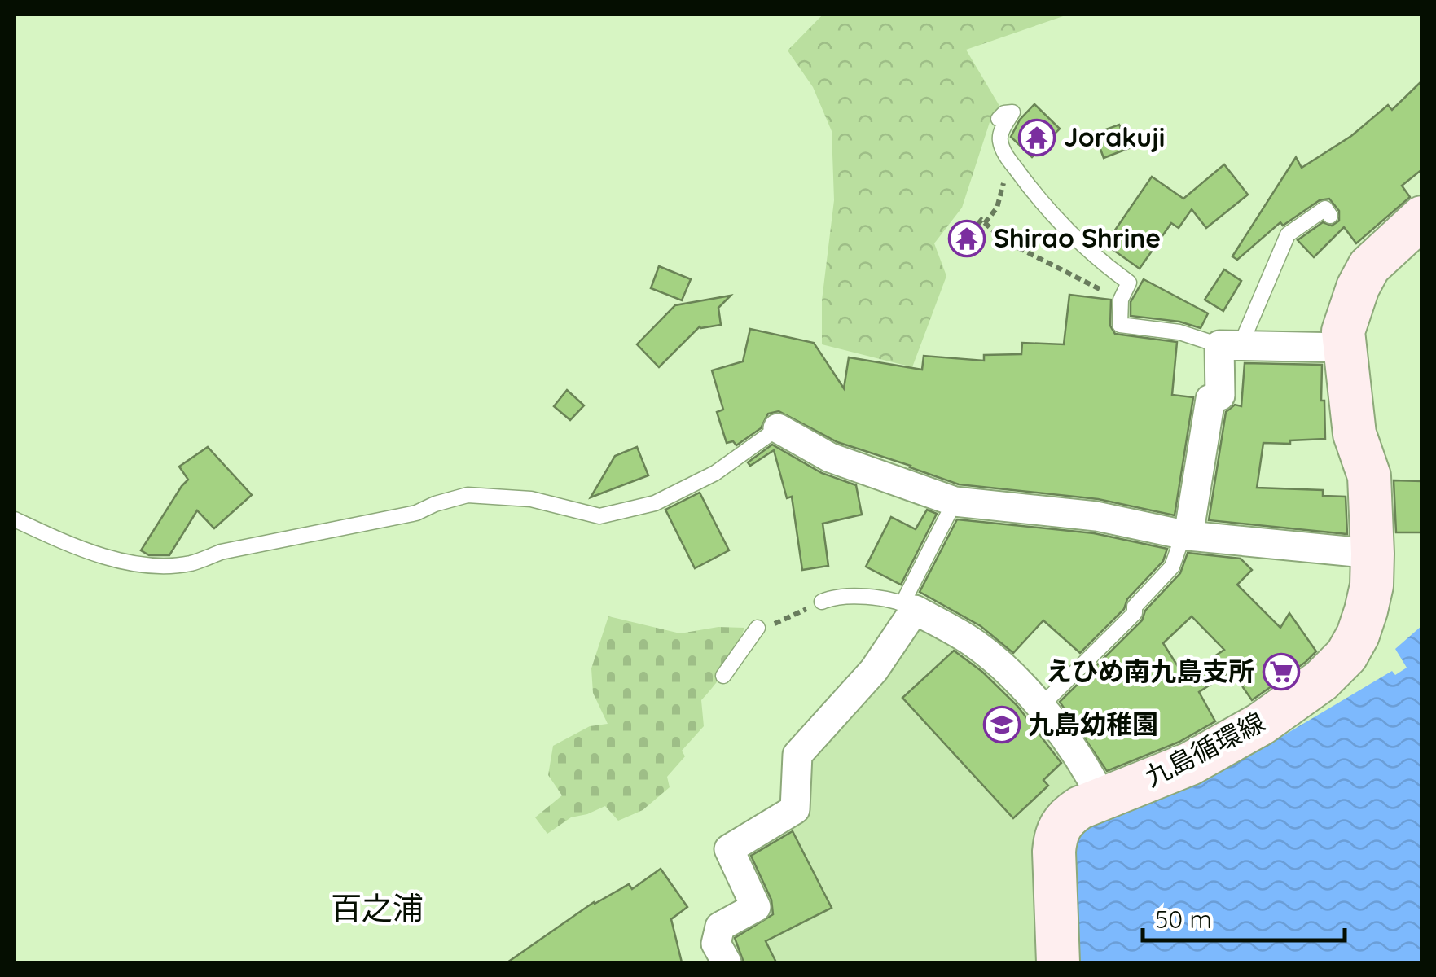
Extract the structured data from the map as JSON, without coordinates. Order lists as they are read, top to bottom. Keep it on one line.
{"streets":{"main road":["九島循環線"]},"districts":["百之浦"],"places":{"temple":["Jorakuji","Shirao Shrine"],"supermarket":["えひめ南九島支所"],"school or university":["九島幼稚園"]},"scale_bar":"50 m"}
